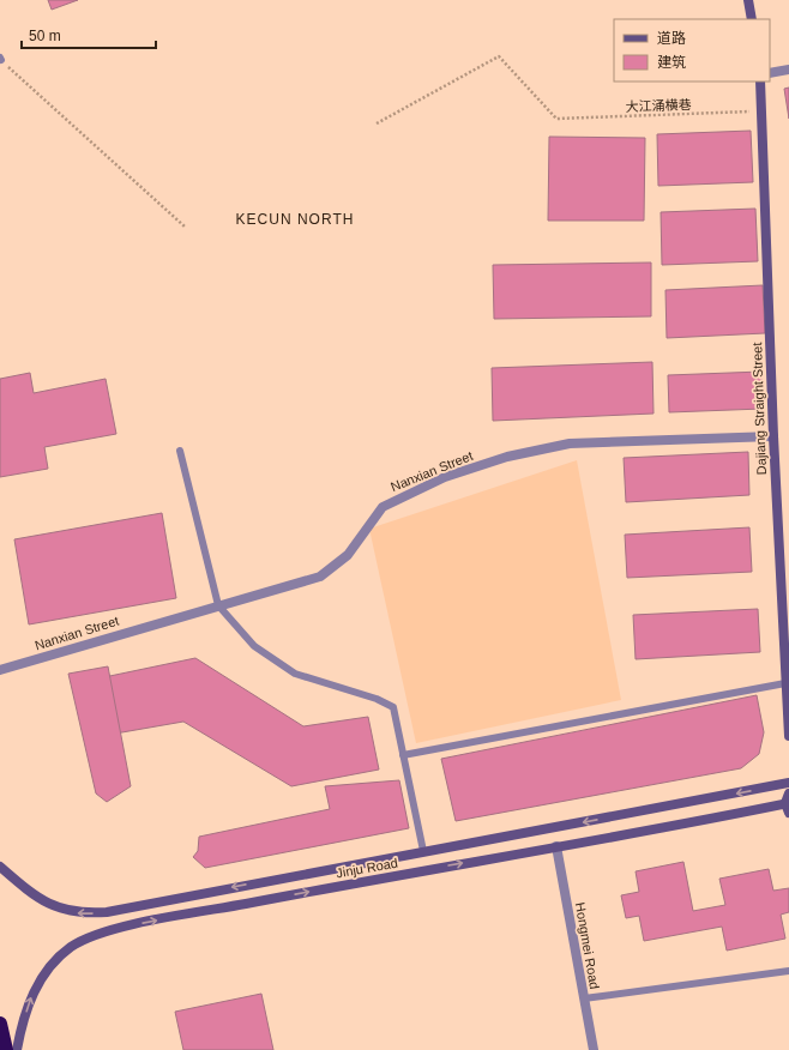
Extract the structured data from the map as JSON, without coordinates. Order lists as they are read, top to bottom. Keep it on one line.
{"streets":{"street":["Dajiang Straight Street","Nanxian Street","Jinju Road","Hongmei Road"],"path":["大江涌横巷"]},"crossings":[["大江涌横巷","Dajiang Straight Street"],["Dajiang Straight Street","Nanxian Street"],["Jinju Road","Hongmei Road"]],"districts":["KECUN NORTH"],"legend":["道路","建筑"],"scale_bar":"50 m"}
